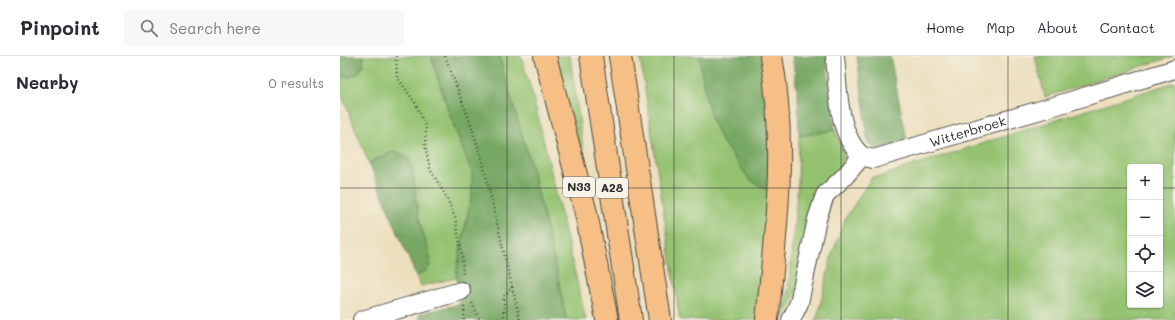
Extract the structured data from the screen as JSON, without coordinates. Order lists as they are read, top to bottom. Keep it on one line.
{"streets":{"highway":["N33","A28"],"street":["Witterbroek"]},"page":{"header":"Pinpoint","search":"Search here","nav":["Home","Map","About","Contact"],"heading":["Nearby","0 results"],"map_buttons":["+","−"]}}
